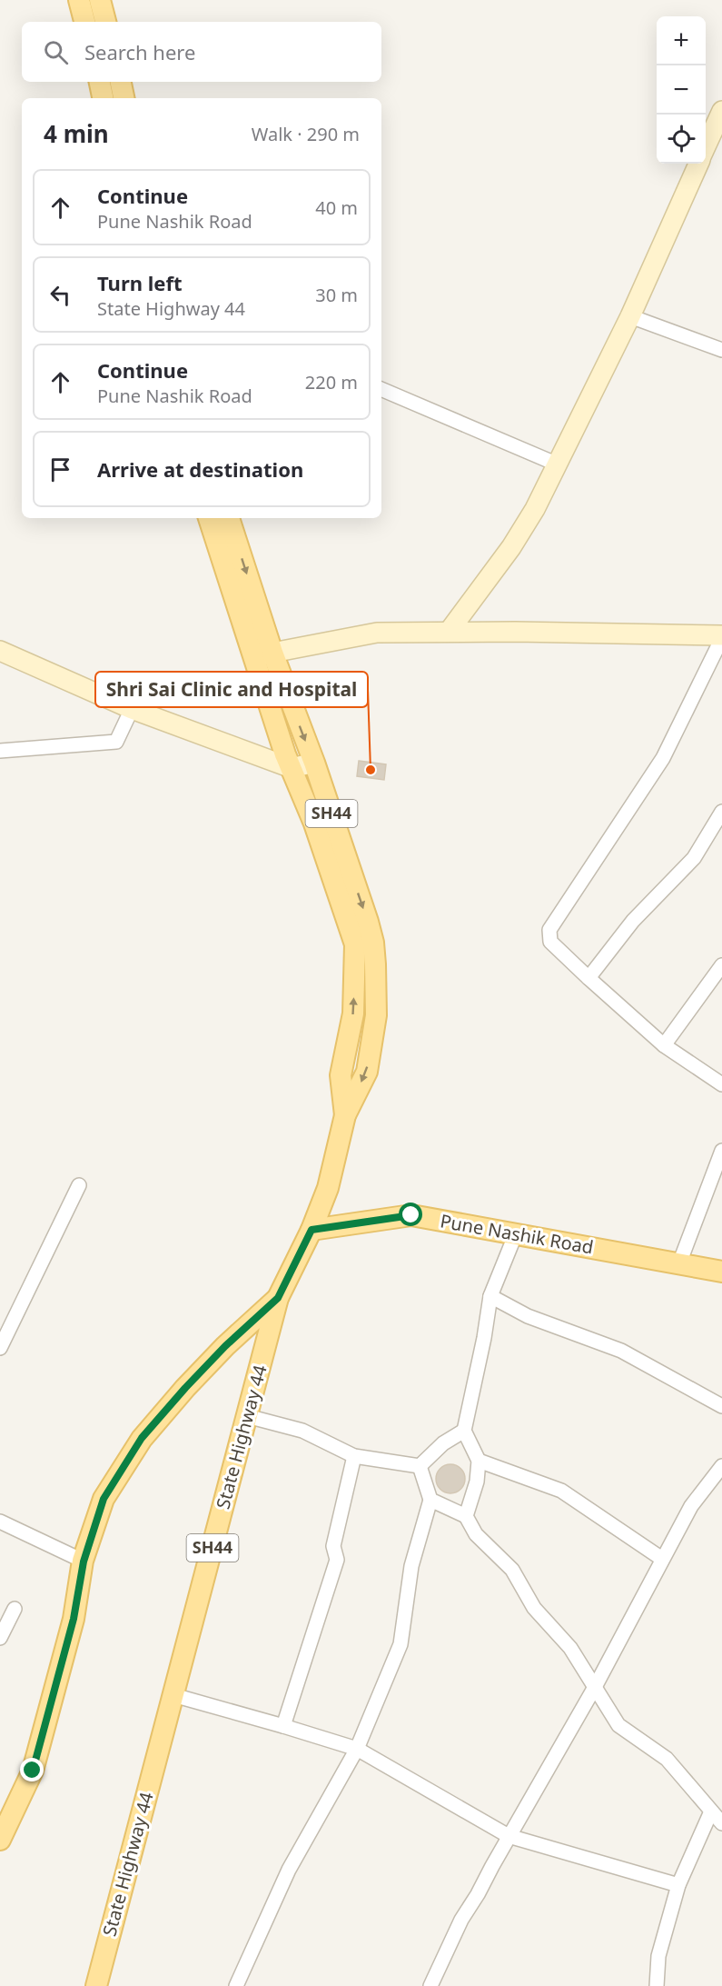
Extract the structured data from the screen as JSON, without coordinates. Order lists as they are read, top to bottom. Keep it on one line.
{"streets":{"main road":["SH44","Pune Nashik Road","State Highway 44"]},"crossings":[["Pune Nashik Road","State Highway 44"]],"places":["Shri Sai Clinic and Hospital"],"page":{"map_buttons":["+","−"],"search":"Search here","heading":["4 min","Walk · 290 m"],"list":[["Continue","Pune Nashik Road","40 m"],["Turn left","State Highway 44","30 m"],["Continue","Pune Nashik Road","220 m"],"Arrive at destination"]}}
